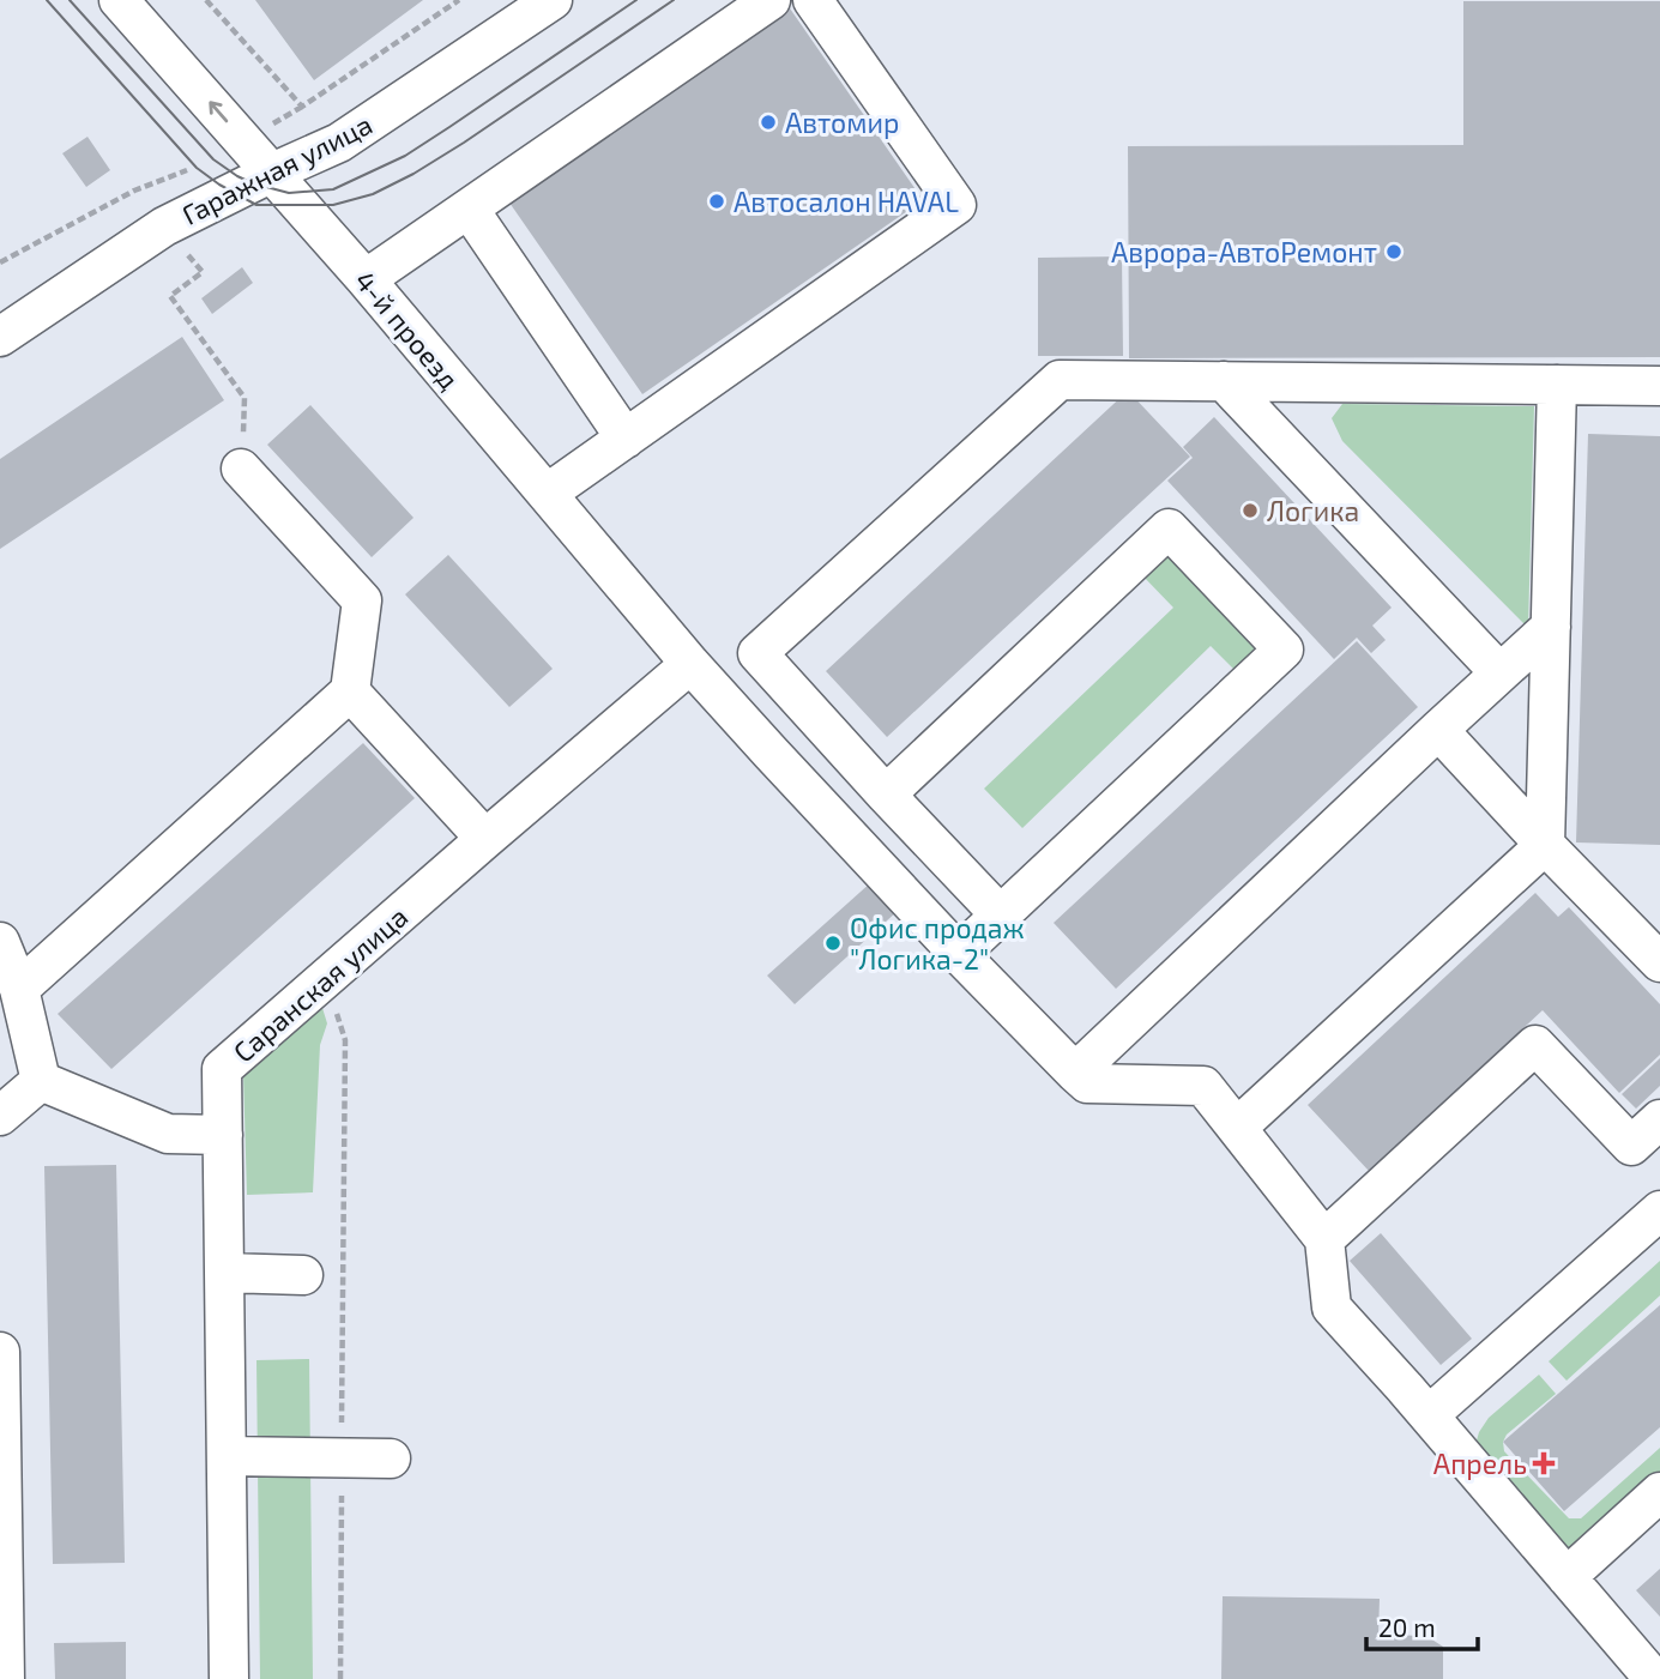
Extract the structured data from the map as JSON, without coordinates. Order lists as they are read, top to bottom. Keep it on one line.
{"streets":{"street":["Гаражная улица","4-й проезд","Саранская улица"]},"crossings":[["Гаражная улица","4-й проезд"],["4-й проезд","Саранская улица"]],"places":{"other":["Автомир","Автосалон HAVAL","Аврора-АвтоРемонт","Логика","Офис продаж \"Логика-2\""],"health":["Апрель"]},"scale_bar":"20 m"}
